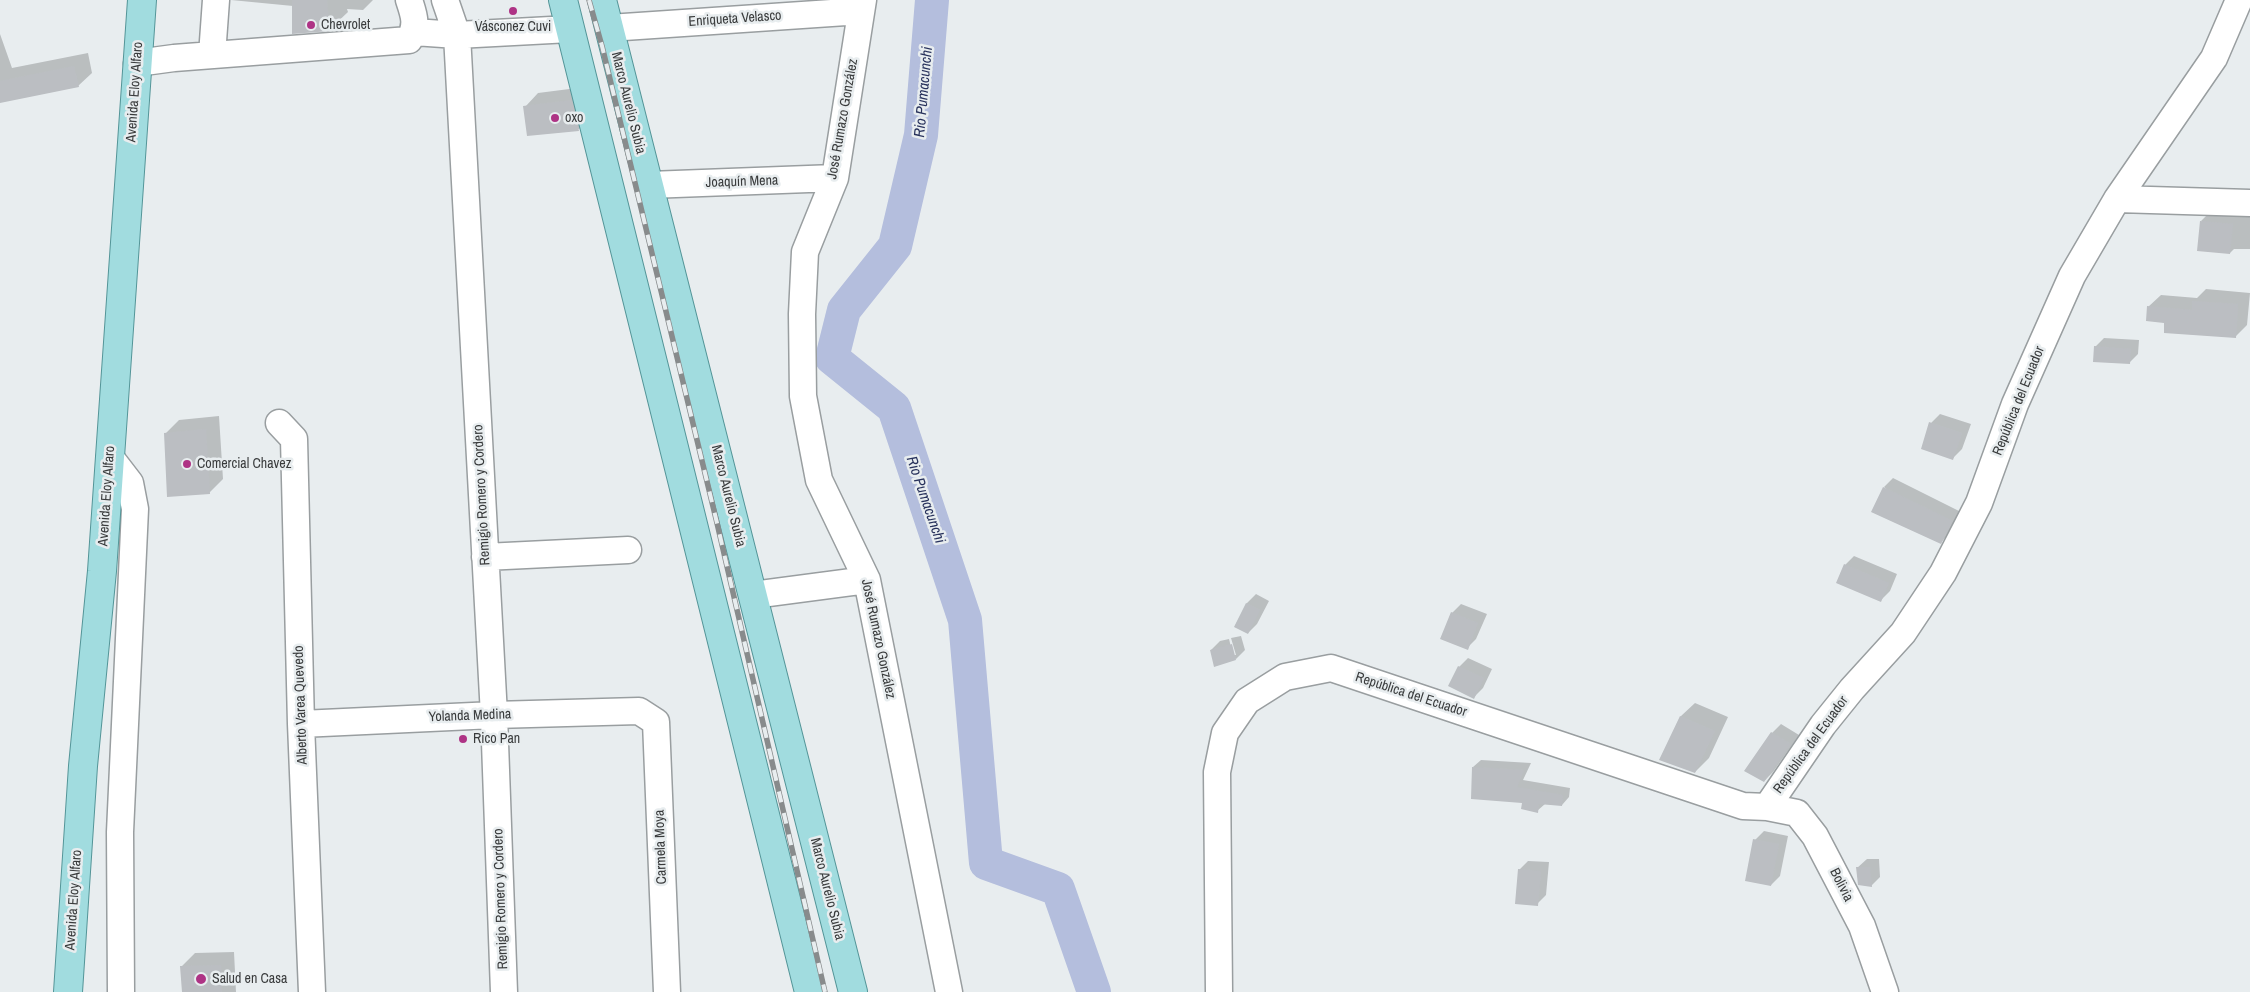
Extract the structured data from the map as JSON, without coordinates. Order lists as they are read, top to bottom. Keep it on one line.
{"streets":{"main road":["Avenida Eloy Alfaro","Marco Aurelio Subia"],"street":["Enriqueta Velasco","José Rumazo González","Joaquín Mena","República del Ecuador","Remigio Romero y Cordero","Alberto Varea Quevedo","Yolanda Medina","Carmela Moya","Bolivia"]},"crossings":[["Enriqueta Velasco","Marco Aurelio Subia"],["Enriqueta Velasco","José Rumazo González"],["Marco Aurelio Subia","Joaquín Mena"],["José Rumazo González","Joaquín Mena"],["República del Ecuador","Bolivia"],["Remigio Romero y Cordero","Yolanda Medina"],["Alberto Varea Quevedo","Yolanda Medina"],["Yolanda Medina","Carmela Moya"]],"water":["Rio Pumacunchi"],"places":["Vásconez Cuvi","Chevrolet","oxo","Comercial Chavez","Rico Pan","Salud en Casa"]}
